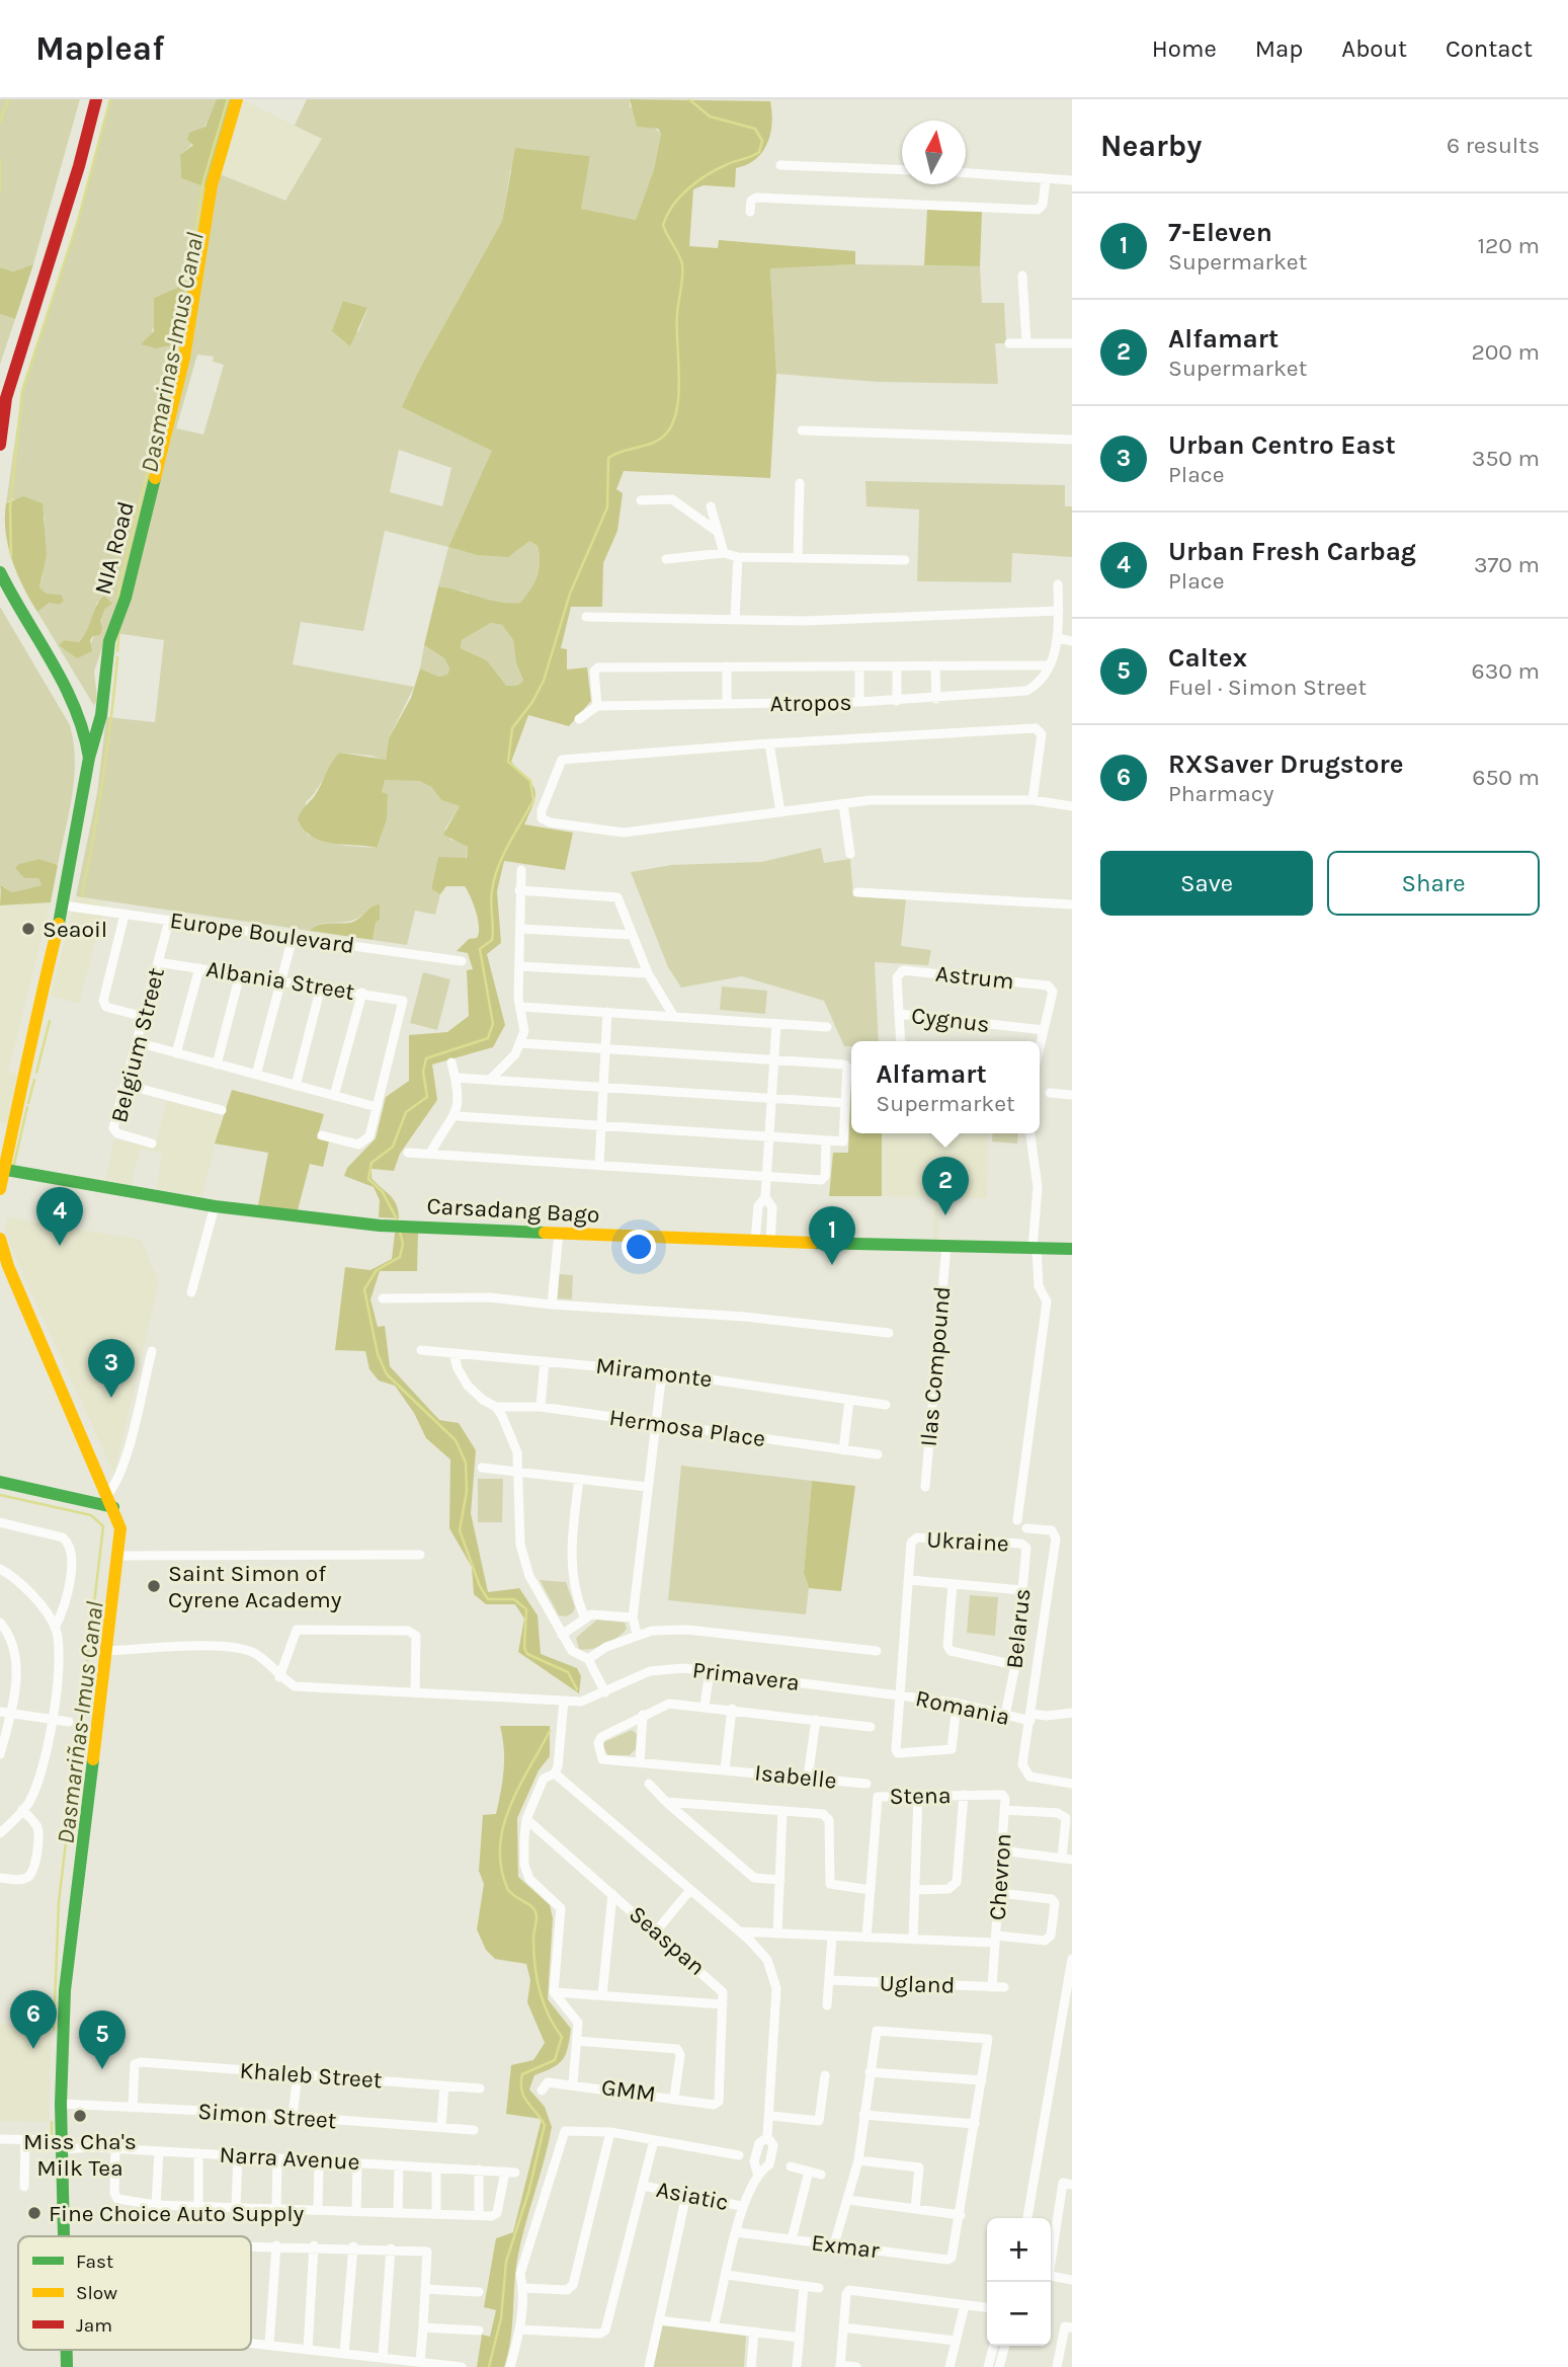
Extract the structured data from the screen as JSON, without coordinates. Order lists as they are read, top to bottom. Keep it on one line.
{"streets":{"main road":["NIA Road","Carsadang Bago"],"street":["Atropos","Europe Boulevard","Astrum","Albania Street","Cygnus","Belgium Street","Ilas Compound","Miramonte","Hermosa Place","Ukraine","Belarus","Primavera","Romania","Isabelle","Stena","Chevron","Seaspan","Ugland","Khaleb Street","GMM","Simon Street","Narra Avenue","Asiatic","Exmar"]},"crossings":[["NIA Road","Europe Boulevard"],["NIA Road","Carsadang Bago"],["Europe Boulevard","Belgium Street"],["Astrum","Cygnus"],["Albania Street","Belgium Street"],["Carsadang Bago","Ilas Compound"],["Ukraine","Belarus"],["Belarus","Romania"],["Primavera","Romania"],["Stena","Chevron"],["Chevron","Ugland"],["Seaspan","GMM"],["Khaleb Street","Simon Street"]],"water":["Dasmarinas-Imus Canal","Dasmariñas-Imus Canal"],"places":["Seaoil","Saint Simon of Cyrene Academy","Miss Cha's Milk Tea","Fine Choice Auto Supply"],"legend":["Fast","Slow","Jam"],"north":"top","page":{"header":"Mapleaf","nav":["Home","Map","About","Contact"],"heading":["Nearby","6 results"],"list":[{"mark":"1","name":"7-Eleven","note":"Supermarket","value":"120 m"},{"mark":"2","name":"Alfamart","note":"Supermarket","value":"200 m"},{"mark":"3","name":"Urban Centro East","note":"Place","value":"350 m"},{"mark":"4","name":"Urban Fresh Carbag","note":"Place","value":"370 m"},{"mark":"5","name":"Caltex","note":"Fuel · Simon Street","value":"630 m"},{"mark":"6","name":"RXSaver Drugstore","note":"Pharmacy","value":"650 m"}],"buttons":["Save","Share"],"popup":["Alfamart","Supermarket"],"pins":["2","4","1","3","6","5"],"map_buttons":["+","−"]}}
